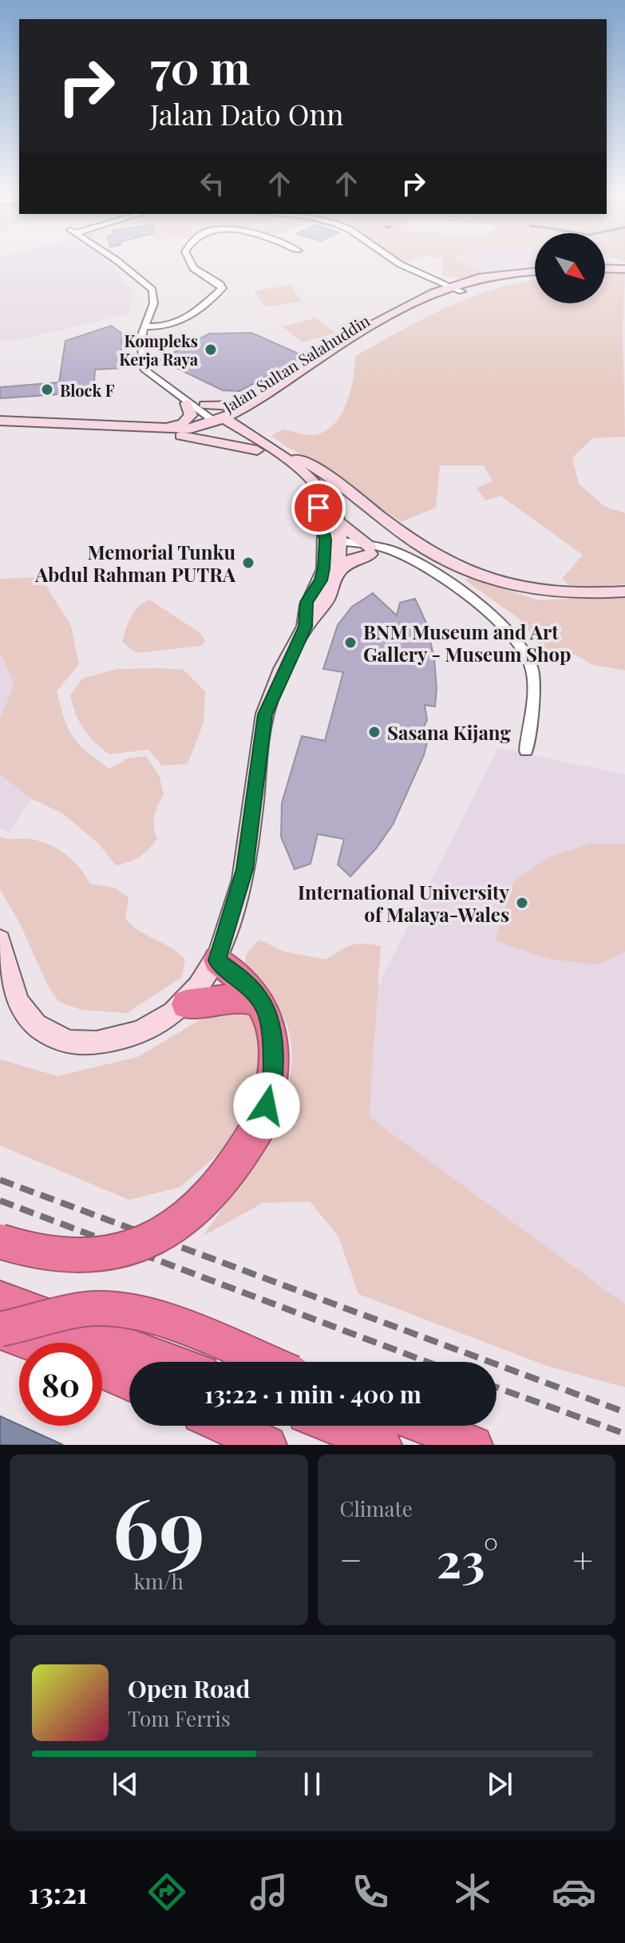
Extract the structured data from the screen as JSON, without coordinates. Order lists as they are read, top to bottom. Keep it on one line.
{"streets":{"street":["Jalan Sultan Salahuddin"]},"places":["Kompleks Kerja Raya","Block F","Memorial Tunku Abdul Rahman PUTRA","BNM Museum and Art Gallery - Museum Shop","Sasana Kijang","International University of Malaya-Wales"],"north":"bottom right","page":{"turn":["70 m","Jalan Dato Onn"],"limit":"80","trip":"13:22 · 1 min · 400 m","tile":[["69","km/h"],"Climate"],"heat":["−","23°","+"],"song":["Open Road","Tom Ferris"],"tabs":"13:21"}}
